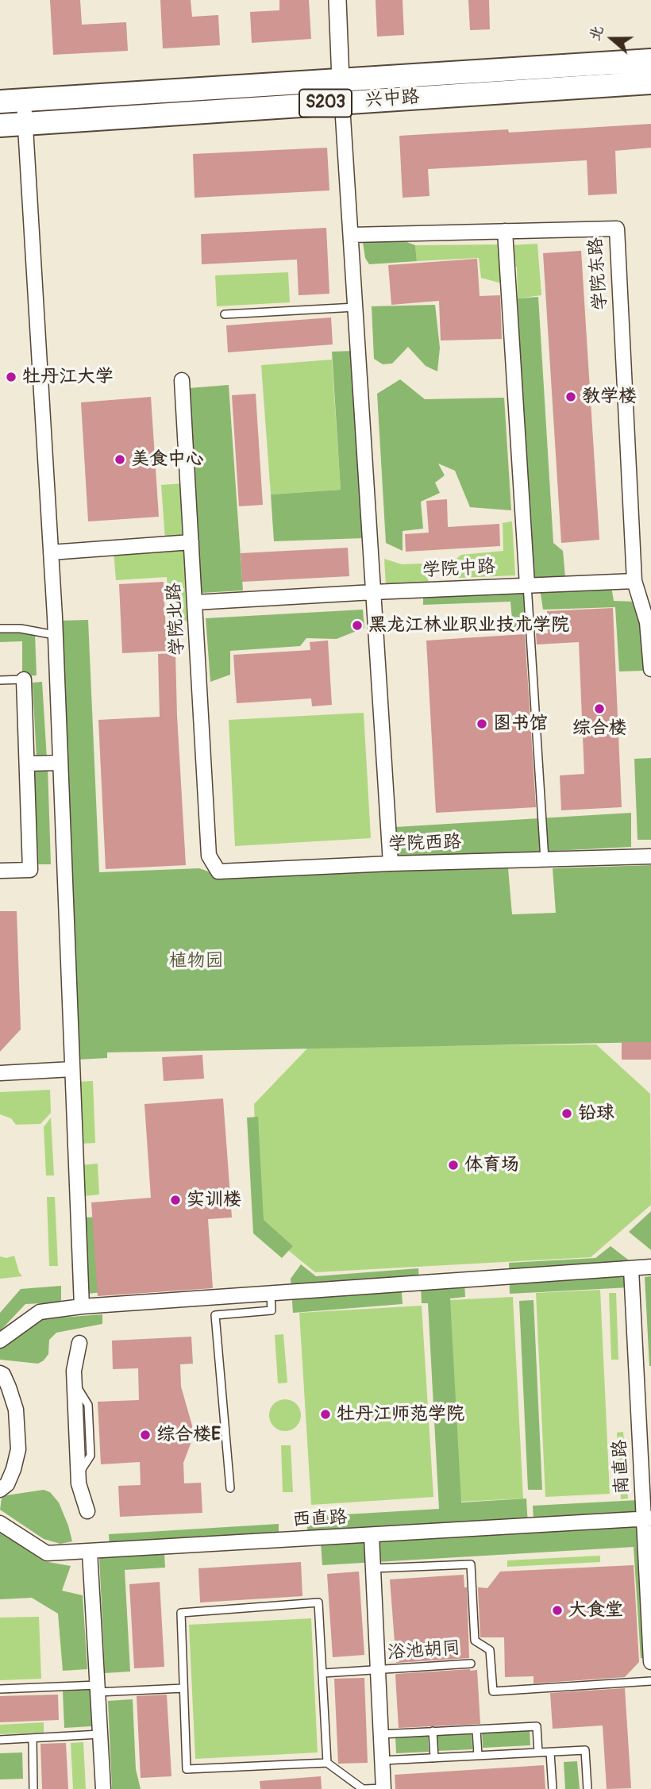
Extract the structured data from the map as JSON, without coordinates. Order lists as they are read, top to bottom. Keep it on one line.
{"streets":{"highway":["兴中路","S203"],"street":["学院东路","学院中路","学院北路","学院西路","南直路","西直路"],"lane":["浴池胡同"]},"crossings":[["学院东路","学院中路"],["学院中路","学院北路"],["学院北路","学院西路"],["南直路","西直路"]],"parks":["植物园"],"places":["牡丹江大学","教学楼","美食中心","黑龙江林业职业技术学院","综合楼","图书馆","铅球","体育场","实训楼","牡丹江师范学院","综合楼E","大食堂"],"north":"left"}
